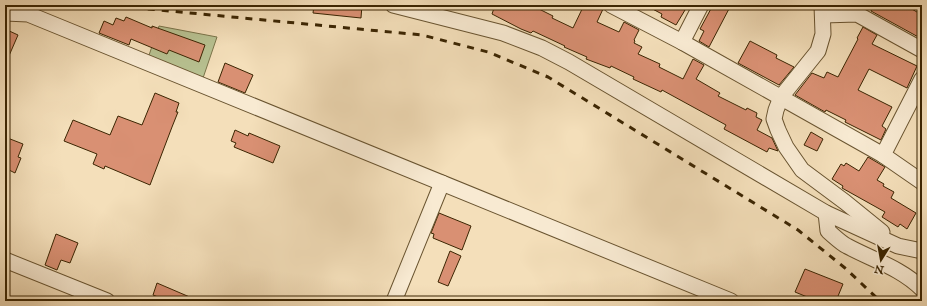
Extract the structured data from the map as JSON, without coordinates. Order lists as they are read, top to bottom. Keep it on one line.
{"north":"bottom"}
